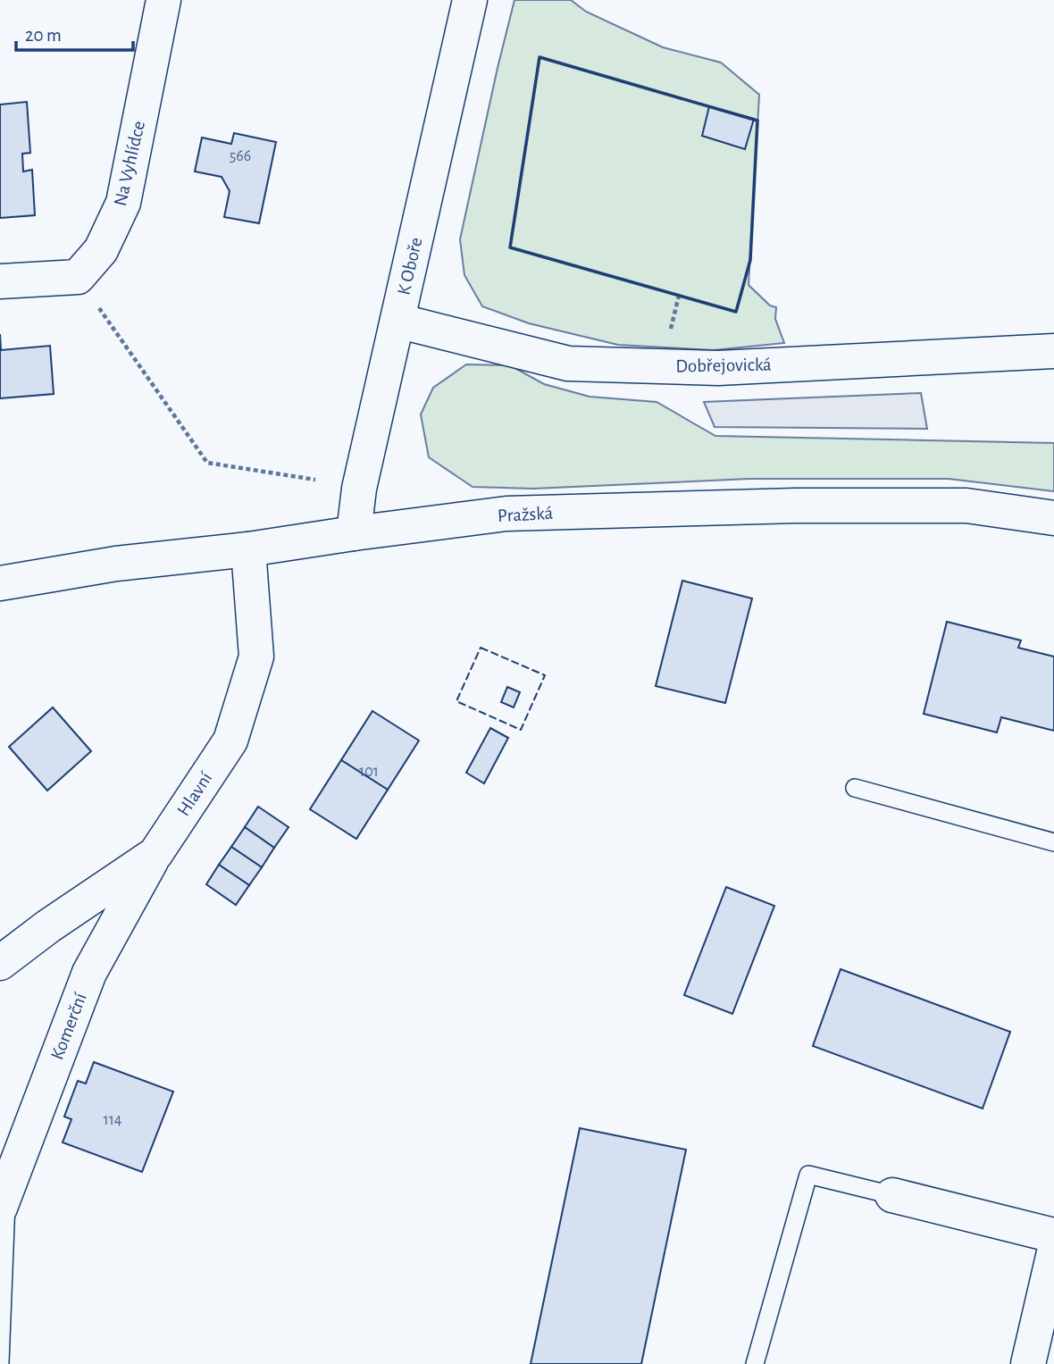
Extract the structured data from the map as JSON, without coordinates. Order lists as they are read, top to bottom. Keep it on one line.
{"streets":{"street":["Na Vyhlídce","K Oboře","Dobřejovická","Pražská","Hlavní","Komerční"]},"crossings":[["K Oboře","Dobřejovická"],["K Oboře","Pražská"],["Pražská","Hlavní"],["Hlavní","Komerční"]],"house_numbers":["566","101","114"],"scale_bar":"20 m"}
